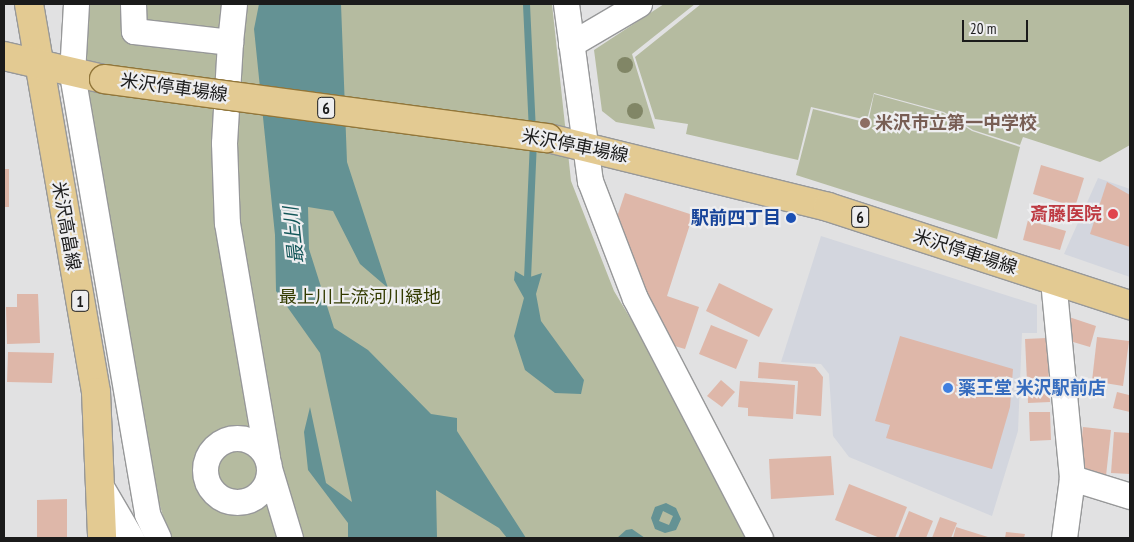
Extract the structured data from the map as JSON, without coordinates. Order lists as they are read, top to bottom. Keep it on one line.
{"streets":{"main road":["米沢停車場線","6","米沢高畠線","1"]},"crossings":[["米沢停車場線","米沢高畠線"]],"water":["最上川"],"parks":["最上川上流河川緑地"],"places":["米沢市立第一中学校","斎藤医院","駅前四丁目","薬王堂 米沢駅前店"],"scale_bar":"20 m"}
